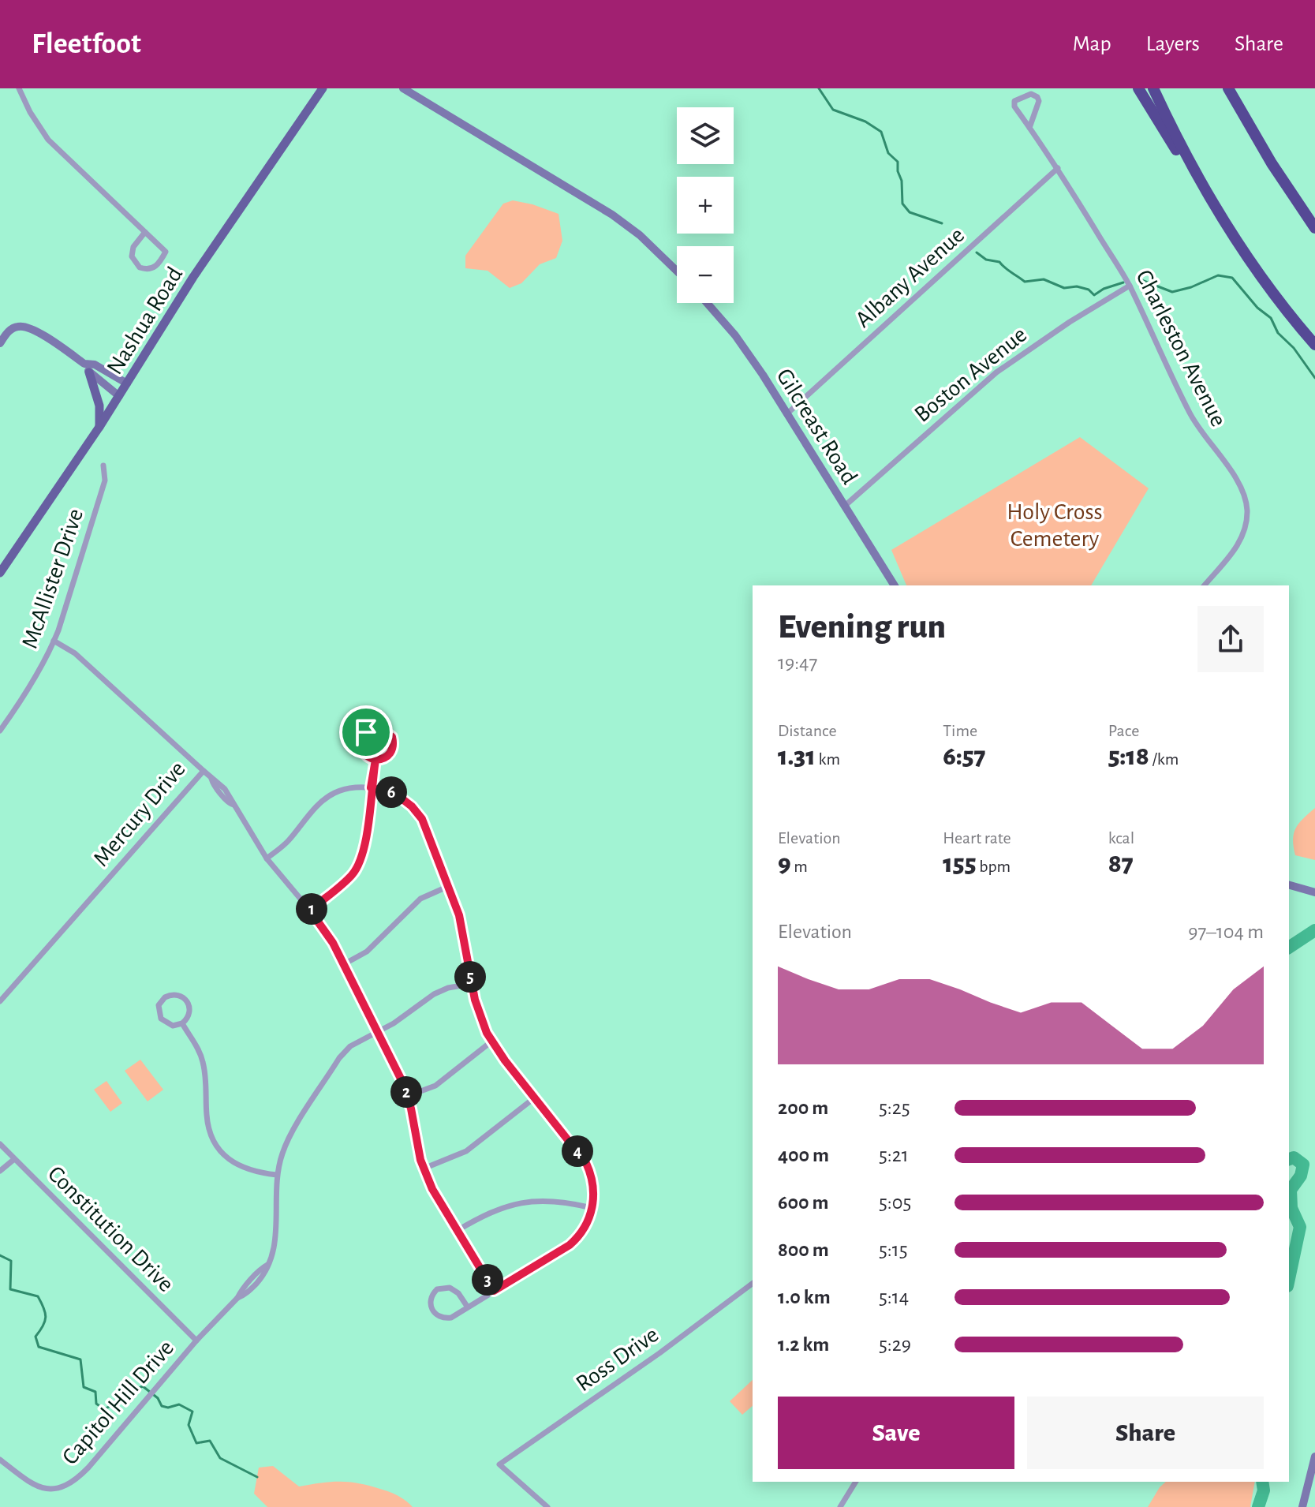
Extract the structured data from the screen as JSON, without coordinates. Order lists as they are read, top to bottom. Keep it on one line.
{"streets":{"main road":["Nashua Road"],"street":["Albany Avenue","Charleston Avenue","Boston Avenue","Gilcreast Road","McAllister Drive","Mercury Drive","Constitution Drive","Ross Drive","Capitol Hill Drive"]},"crossings":[["Albany Avenue","Charleston Avenue"],["Albany Avenue","Gilcreast Road"],["Charleston Avenue","Boston Avenue"],["Boston Avenue","Gilcreast Road"],["McAllister Drive","Mercury Drive"],["Constitution Drive","Capitol Hill Drive"]],"parks":["Holy Cross Cemetery"],"page":{"header":"Fleetfoot","nav":["Map","Layers","Share"],"map_buttons":["+","−"],"heading":["Evening run","19:47"],"stats":[["Distance","1.31 km"],["Time","6:57"],["Pace","5:18 /km"],["Elevation","9 m"],["Heart rate","155 bpm"],["kcal","87"]],"pins":["6","1","5","2","4","3"],"chart":["Elevation","97–104 m"],"list":[{"name":"200 m","note":"5:25"},{"name":"400 m","note":"5:21"},{"name":"600 m","note":"5:05"},{"name":"800 m","note":"5:15"},{"name":"1.0 km","note":"5:14"},{"name":"1.2 km","note":"5:29"}],"buttons":["Save","Share"]}}
